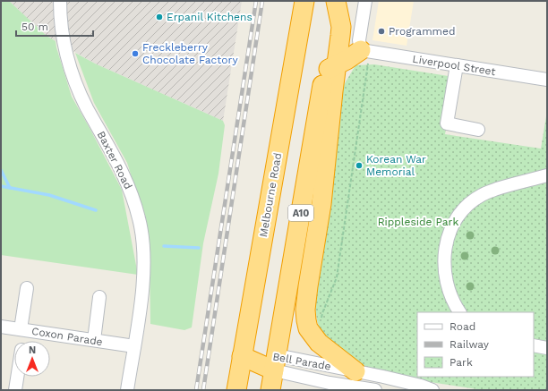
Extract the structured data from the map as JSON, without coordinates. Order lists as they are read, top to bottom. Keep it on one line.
{"streets":{"highway":["Melbourne Road","A10","Bell Parade"],"street":["Liverpool Street","Baxter Road","Coxon Parade"]},"crossings":[["Baxter Road","Coxon Parade"],["Melbourne Road","Bell Parade"],["A10","Bell Parade"]],"parks":["Rippleside Park"],"places":["Erpanil Kitchens","Programmed","Freckleberry Chocolate Factory","Korean War Memorial"],"legend":["Road","Railway","Park"],"scale_bar":"50 m","north":"top"}
